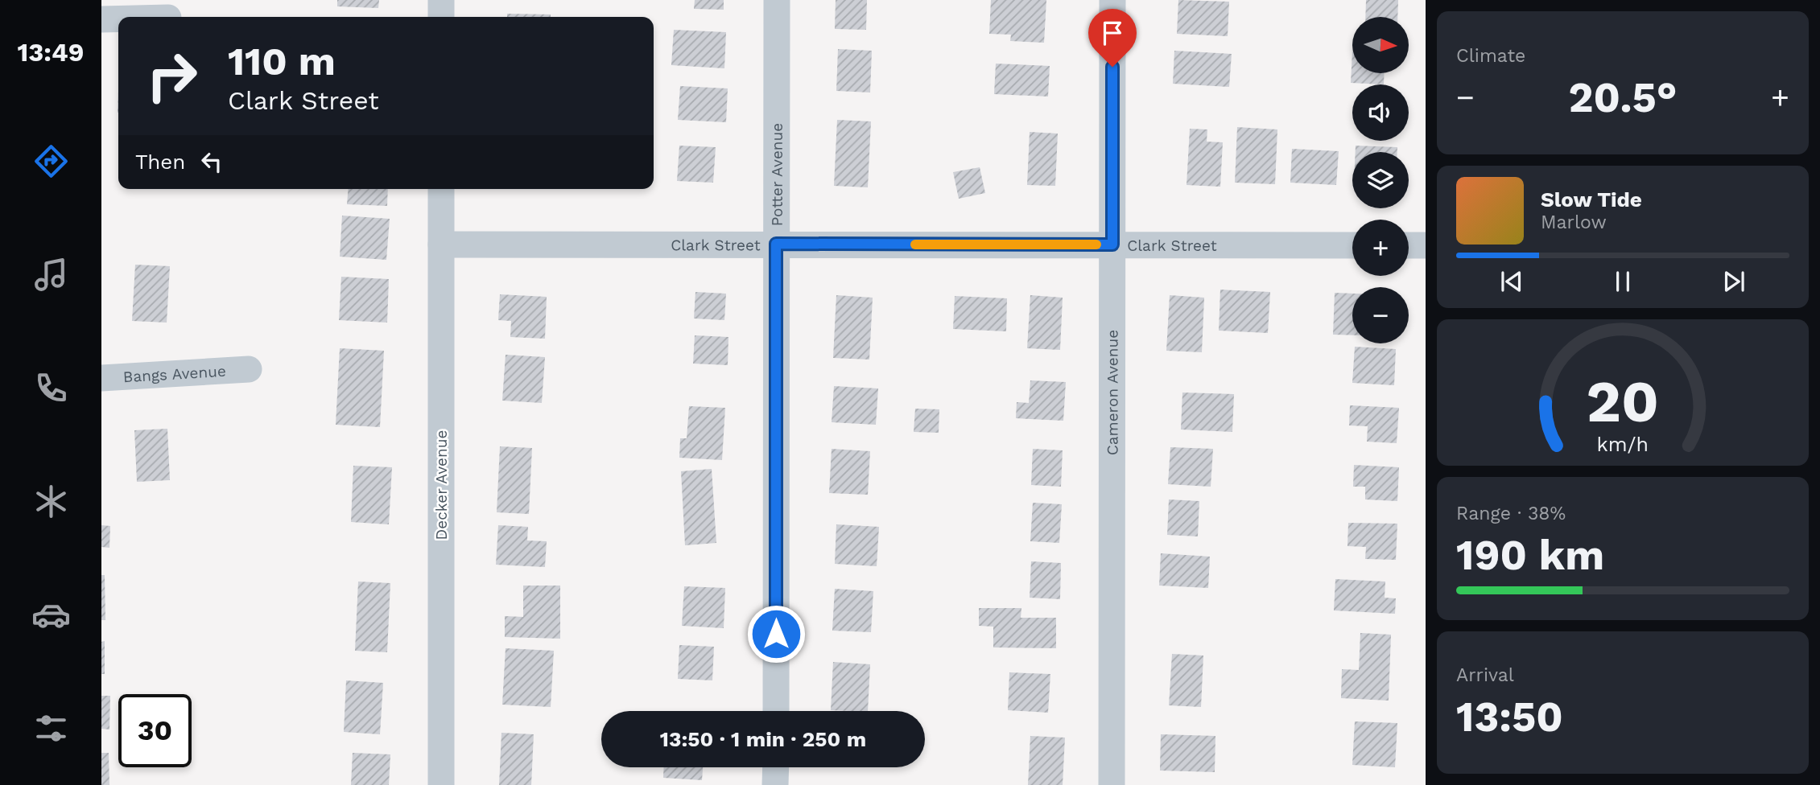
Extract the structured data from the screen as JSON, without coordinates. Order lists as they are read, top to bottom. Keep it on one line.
{"streets":{"street":["Potter Avenue","Clark Street","Bangs Avenue","Cameron Avenue","Decker Avenue"]},"crossings":[["Potter Avenue","Clark Street"],["Clark Street","Cameron Avenue"],["Clark Street","Decker Avenue"]],"north":"right","page":{"tabs":"13:49","tile":["Climate",["Range · 38%","190 km"],["Arrival","13:50"]],"map_buttons":["+","−"],"turn":["110 m","Clark Street"],"heat":["−","20.5°","+"],"then":"Then","song":["Slow Tide","Marlow"],"limit":"30","trip":"13:50 · 1 min · 250 m","gauge":["20","km/h"]}}
